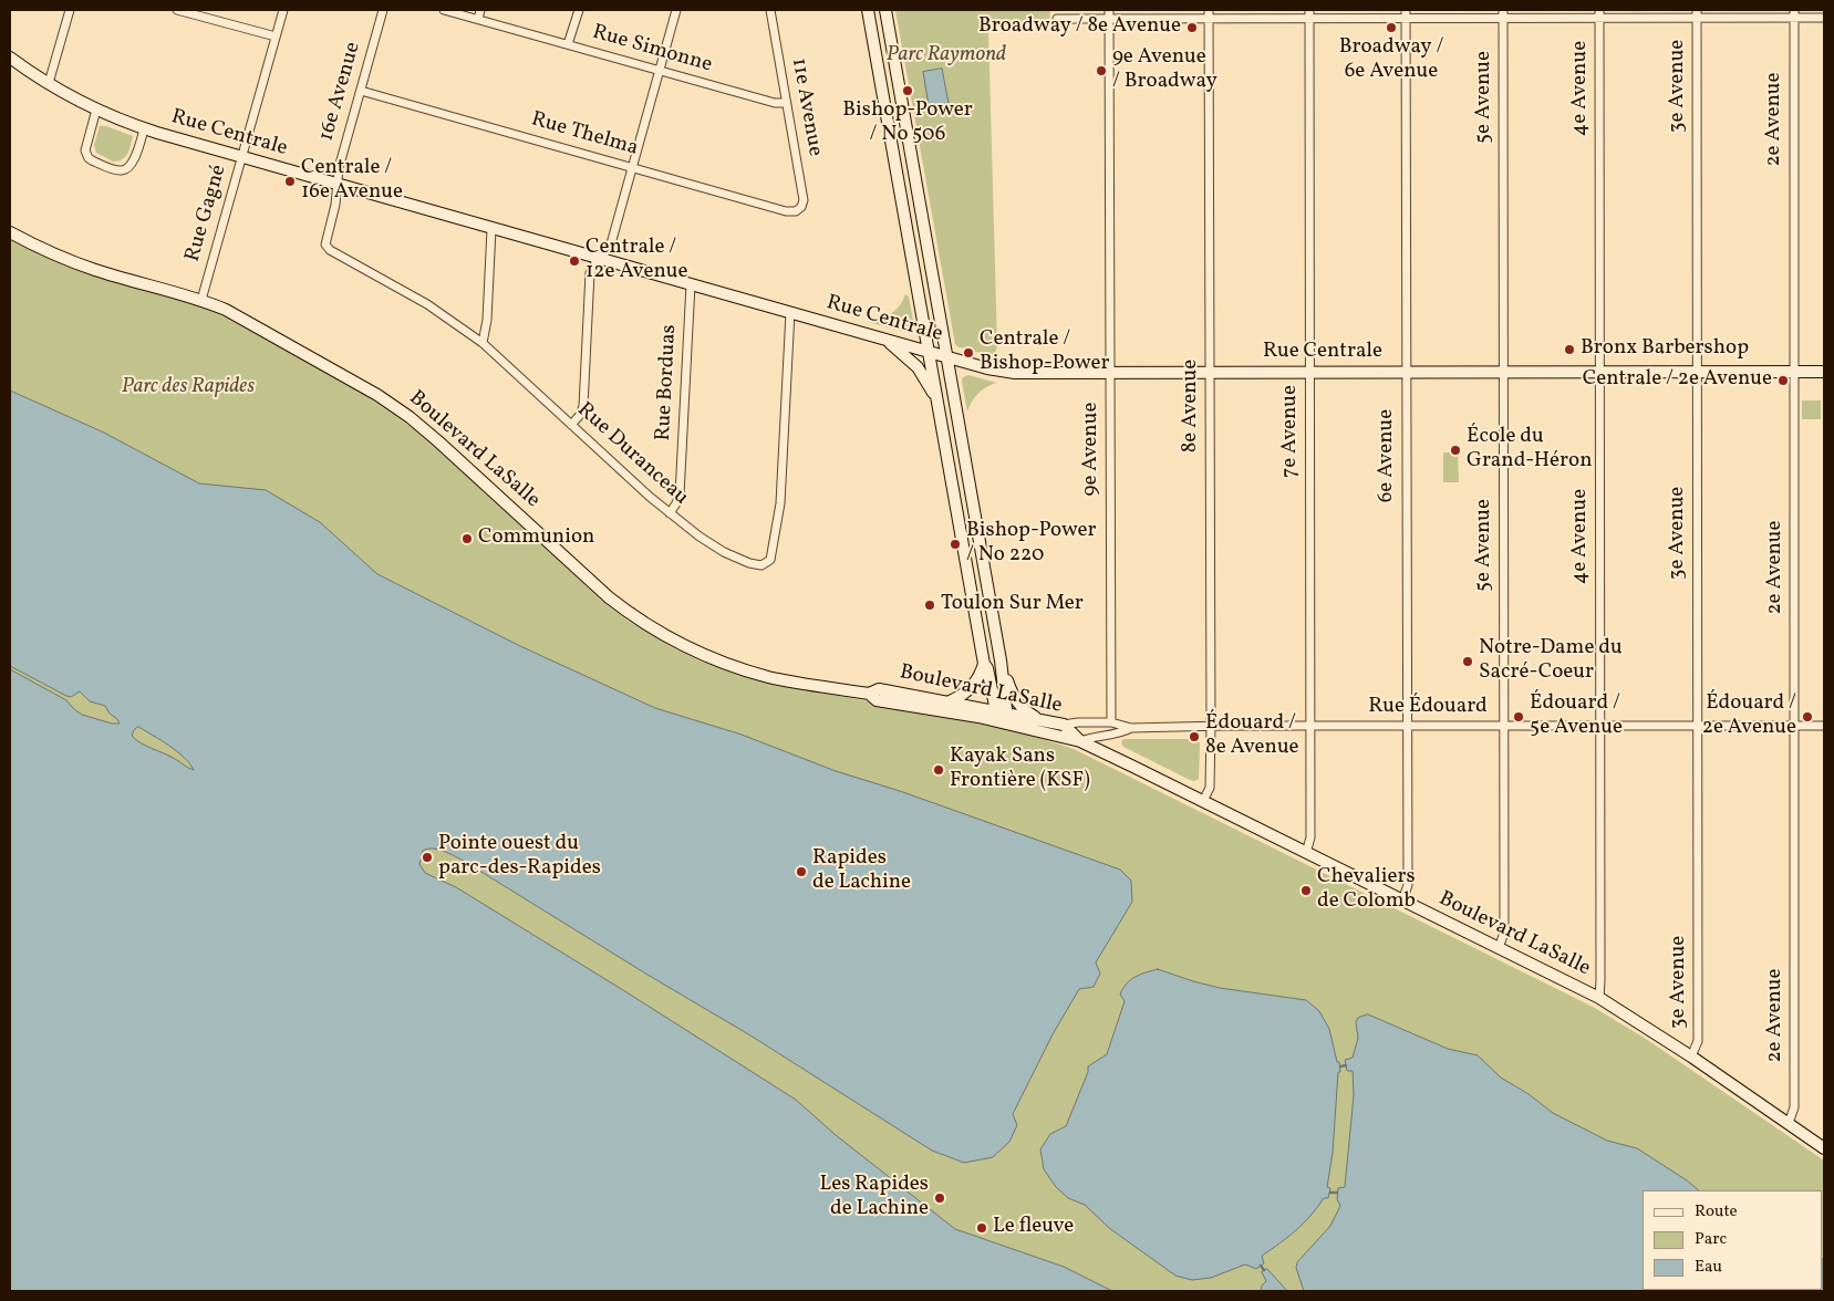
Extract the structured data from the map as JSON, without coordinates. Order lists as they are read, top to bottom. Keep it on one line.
{"streets":{"street":["Rue Simonne","3e Avenue","4e Avenue","16e Avenue","5e Avenue","11e Avenue","2e Avenue","Rue Centrale","Rue Thelma","Rue Gagné","Rue Borduas","8e Avenue","7e Avenue","9e Avenue","Boulevard LaSalle","Rue Duranceau","6e Avenue","Rue Édouard"]},"crossings":[["Rue Simonne","11e Avenue"],["3e Avenue","Rue Centrale"],["3e Avenue","Boulevard LaSalle"],["3e Avenue","Rue Édouard"],["4e Avenue","Rue Centrale"],["4e Avenue","Boulevard LaSalle"],["4e Avenue","Rue Édouard"],["16e Avenue","Rue Centrale"],["16e Avenue","Rue Thelma"],["16e Avenue","Rue Duranceau"],["5e Avenue","Rue Centrale"],["5e Avenue","Boulevard LaSalle"],["5e Avenue","Rue Édouard"],["11e Avenue","Rue Thelma"],["2e Avenue","Rue Centrale"],["2e Avenue","Boulevard LaSalle"],["2e Avenue","Rue Édouard"],["Rue Centrale","Rue Gagné"],["Rue Centrale","Rue Borduas"],["Rue Centrale","8e Avenue"],["Rue Centrale","7e Avenue"],["Rue Centrale","9e Avenue"],["Rue Centrale","Rue Duranceau"],["Rue Centrale","6e Avenue"],["Rue Gagné","Boulevard LaSalle"],["Rue Borduas","Rue Duranceau"],["8e Avenue","Boulevard LaSalle"],["8e Avenue","Rue Édouard"],["7e Avenue","Boulevard LaSalle"],["7e Avenue","Rue Édouard"],["9e Avenue","Rue Édouard"],["Boulevard LaSalle","6e Avenue"],["Boulevard LaSalle","Rue Édouard"],["6e Avenue","Rue Édouard"]],"parks":["Parc Raymond","Parc des Rapides"],"places":["Broadway / 8e Avenue","Broadway / 6e Avenue","9e Avenue / Broadway","Bishop-Power / No 506","Centrale / 16e Avenue","Centrale / 12e Avenue","Bronx Barbershop","Centrale / Bishop-Power","Centrale / 2e Avenue","École du Grand-Héron","Communion","Bishop-Power / No 220","Toulon Sur Mer","Notre-Dame du Sacré-Coeur","Édouard / 5e Avenue","Édouard / 2e Avenue","Édouard / 8e Avenue","Kayak Sans Frontière (KSF)","Pointe ouest du parc-des-Rapides","Rapides de Lachine","Chevaliers de Colomb","Les Rapides de Lachine","Le fleuve"],"legend":["Route","Parc","Eau"]}
